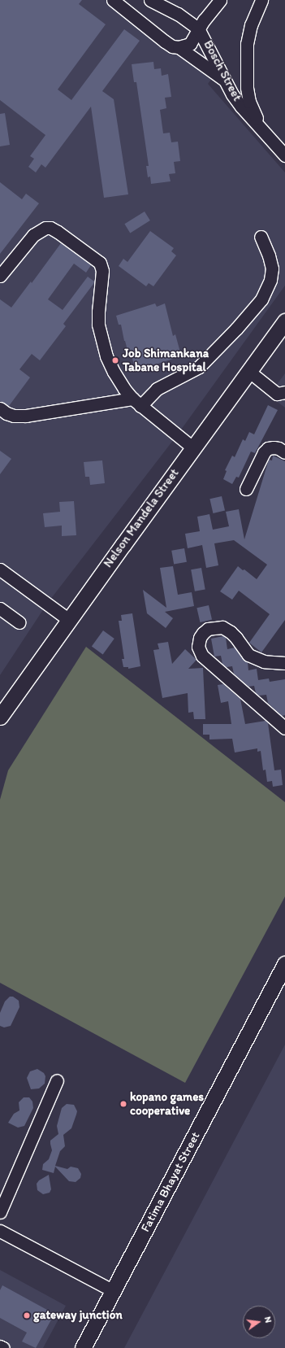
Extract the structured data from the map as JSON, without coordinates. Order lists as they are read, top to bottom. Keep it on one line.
{"streets":{"main road":["Nelson Mandela Street","Fatima Bhayat Street"],"street":["Bosch Street"]},"places":["Job Shimankana Tabane Hospital","kopano games cooperative","gateway junction"],"north":"right"}
